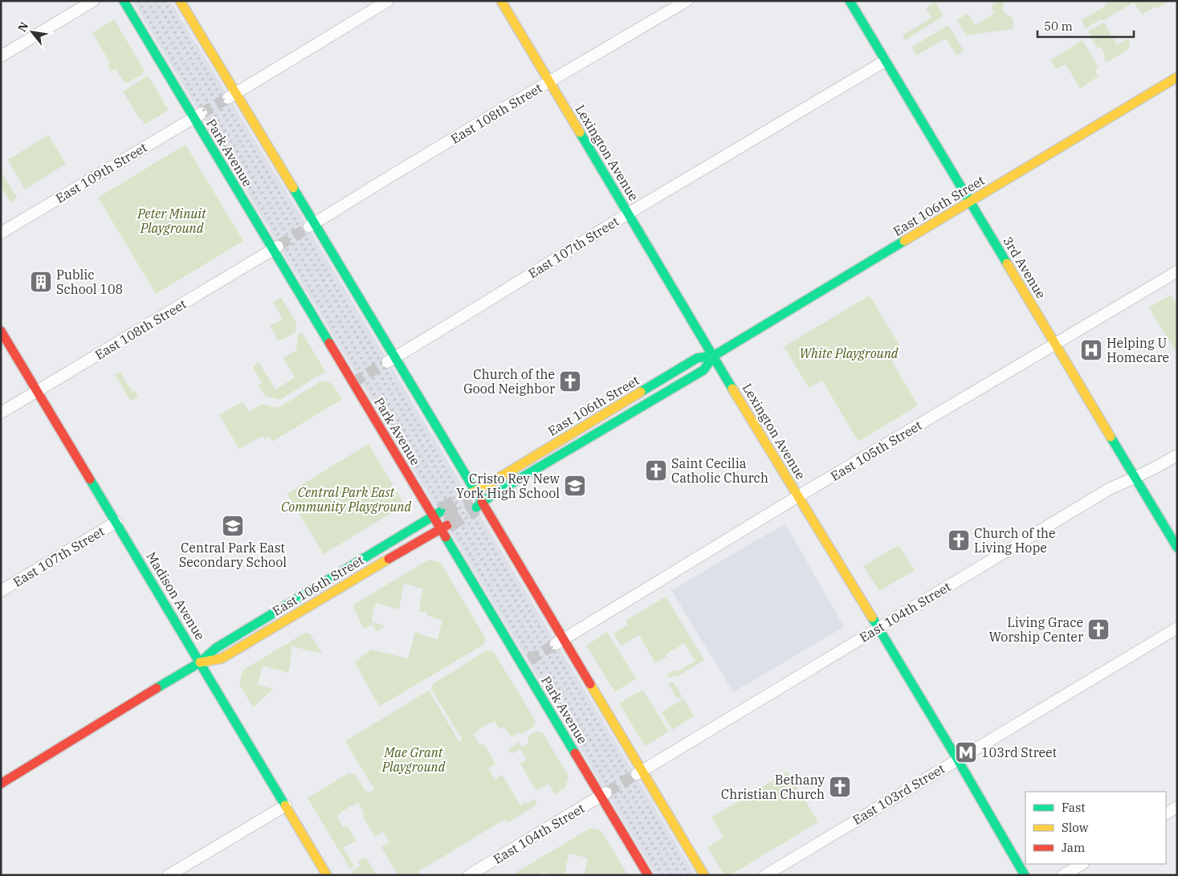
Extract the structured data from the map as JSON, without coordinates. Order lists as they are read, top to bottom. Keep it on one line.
{"streets":{"main road":["Park Avenue","Lexington Avenue","East 106th Street","3rd Avenue","Madison Avenue"],"street":["East 108th Street","East 109th Street","East 107th Street","East 105th Street","East 104th Street","East 103rd Street"]},"crossings":[["East 108th Street","Park Avenue"],["East 108th Street","Lexington Avenue"],["East 108th Street","Madison Avenue"],["Park Avenue","East 109th Street"],["Park Avenue","East 106th Street"],["Park Avenue","East 104th Street"],["Lexington Avenue","East 106th Street"],["Lexington Avenue","East 107th Street"],["Lexington Avenue","East 105th Street"],["Lexington Avenue","East 104th Street"],["Lexington Avenue","East 103rd Street"],["East 106th Street","3rd Avenue"],["East 106th Street","Madison Avenue"],["East 107th Street","3rd Avenue"],["East 107th Street","Madison Avenue"],["3rd Avenue","East 105th Street"],["3rd Avenue","East 104th Street"]],"parks":["Peter Minuit Playground","White Playground","Central Park East Community Playground","Mae Grant Playground"],"places":{"building":["Public School 108"],"hospital":["Helping U Homecare"],"church":["Church of the Good Neighbor","Saint Cecilia Catholic Church","Church of the Living Hope","Living Grace Worship Center","Bethany Christian Church"],"school or university":["Cristo Rey New York High School","Central Park East Secondary School"],"metro station":["103rd Street"]},"legend":["Fast","Slow","Jam"],"scale_bar":"50 m","north":"top left"}
